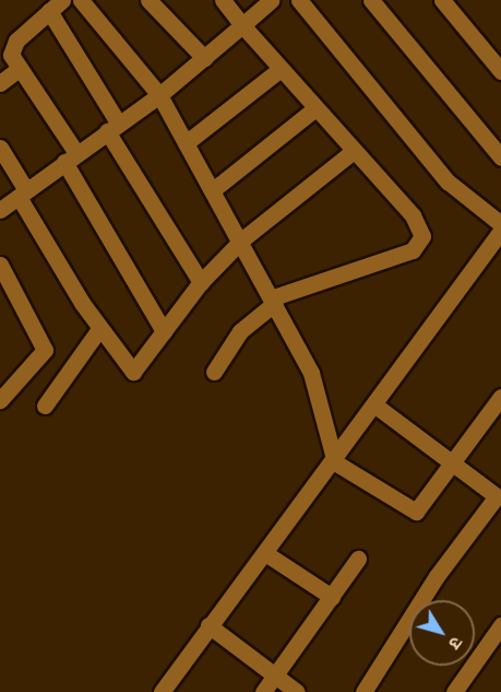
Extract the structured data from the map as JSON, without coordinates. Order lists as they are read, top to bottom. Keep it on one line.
{"north":"bottom right"}
